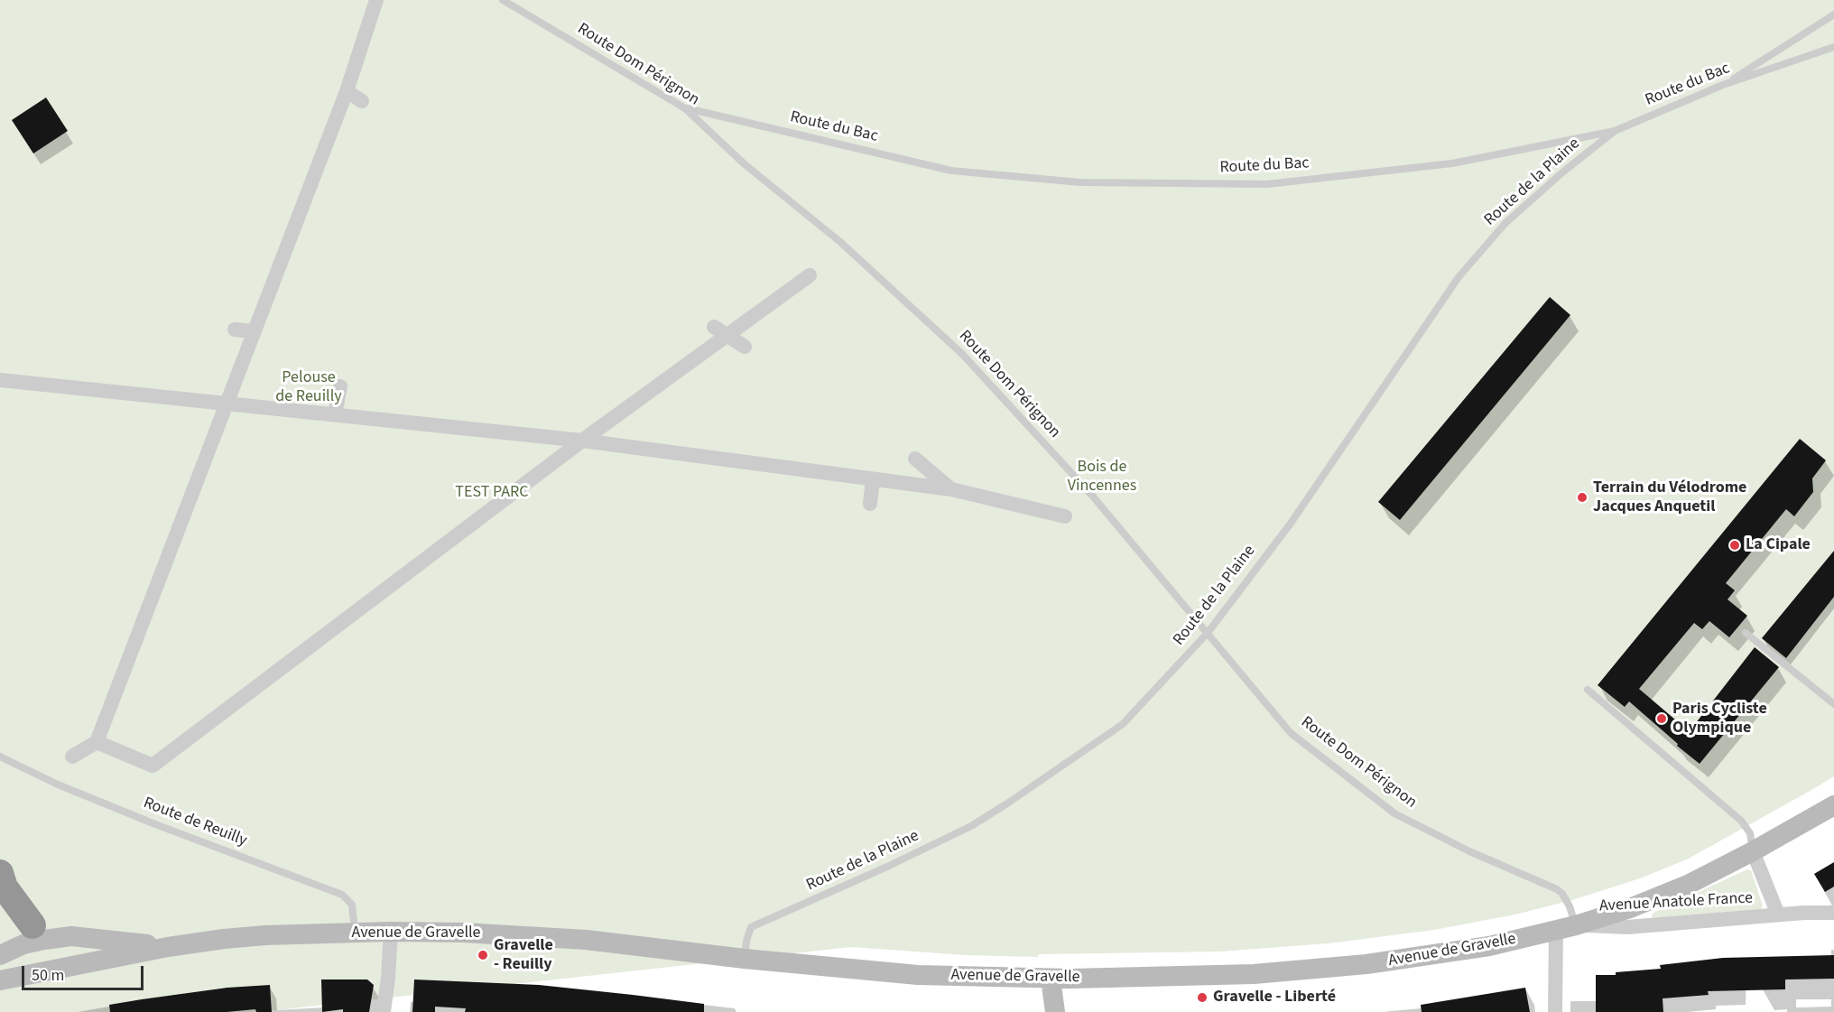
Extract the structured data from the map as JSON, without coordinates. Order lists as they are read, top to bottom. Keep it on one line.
{"streets":{"street":["Avenue Anatole France","Avenue de Gravelle"],"lane":["Route Dom Pérignon","Route du Bac","Route de la Plaine","Route de Reuilly"]},"crossings":[["Route Dom Pérignon","Route du Bac"],["Route Dom Pérignon","Route de la Plaine"],["Route Dom Pérignon","Avenue de Gravelle"],["Route du Bac","Route de la Plaine"],["Route de la Plaine","Avenue de Gravelle"],["Route de Reuilly","Avenue de Gravelle"],["Avenue Anatole France","Avenue de Gravelle"]],"parks":["Pelouse de Reuilly","Bois de Vincennes","TEST PARC"],"places":["Terrain du Vélodrome Jacques Anquetil","La Cipale","Paris Cycliste Olympique","Gravelle - Reuilly","Gravelle - Liberté"],"scale_bar":"50 m"}
